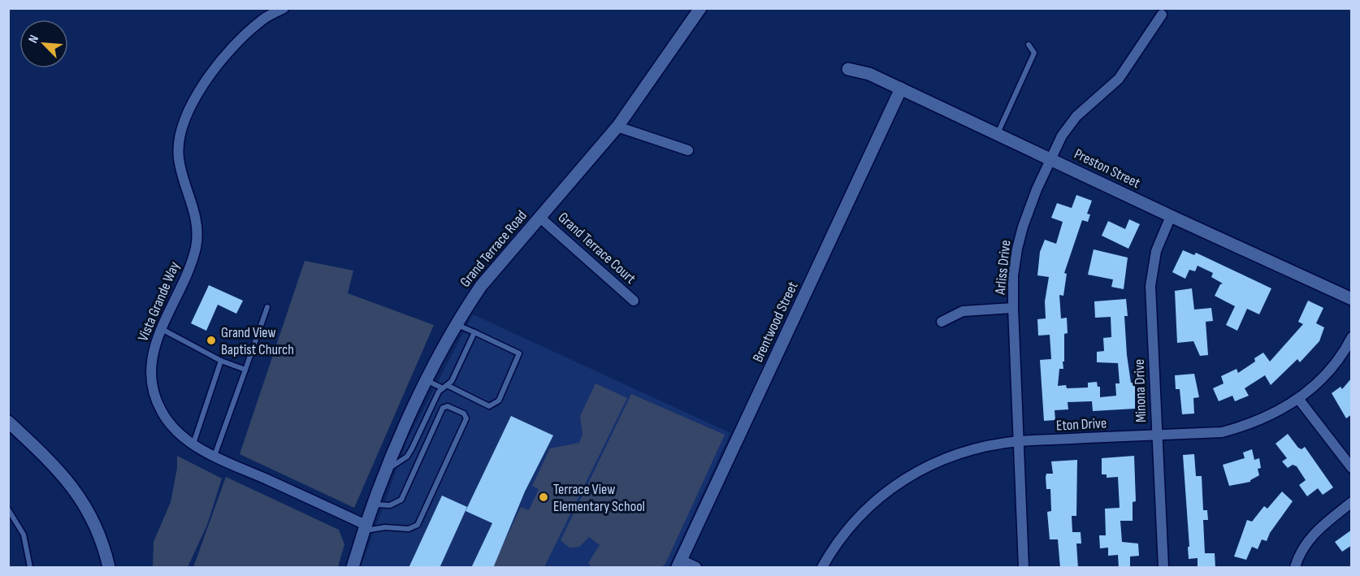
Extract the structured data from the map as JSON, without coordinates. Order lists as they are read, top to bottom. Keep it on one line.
{"streets":{"street":["Preston Street","Grand Terrace Court","Grand Terrace Road","Arliss Drive","Vista Grande Way","Brentwood Street","Minona Drive","Eton Drive"]},"crossings":[["Preston Street","Arliss Drive"],["Preston Street","Brentwood Street"],["Preston Street","Minona Drive"],["Grand Terrace Court","Grand Terrace Road"],["Grand Terrace Road","Vista Grande Way"],["Arliss Drive","Eton Drive"],["Minona Drive","Eton Drive"]],"places":["Grand View Baptist Church","Terrace View Elementary School"],"north":"top left"}
